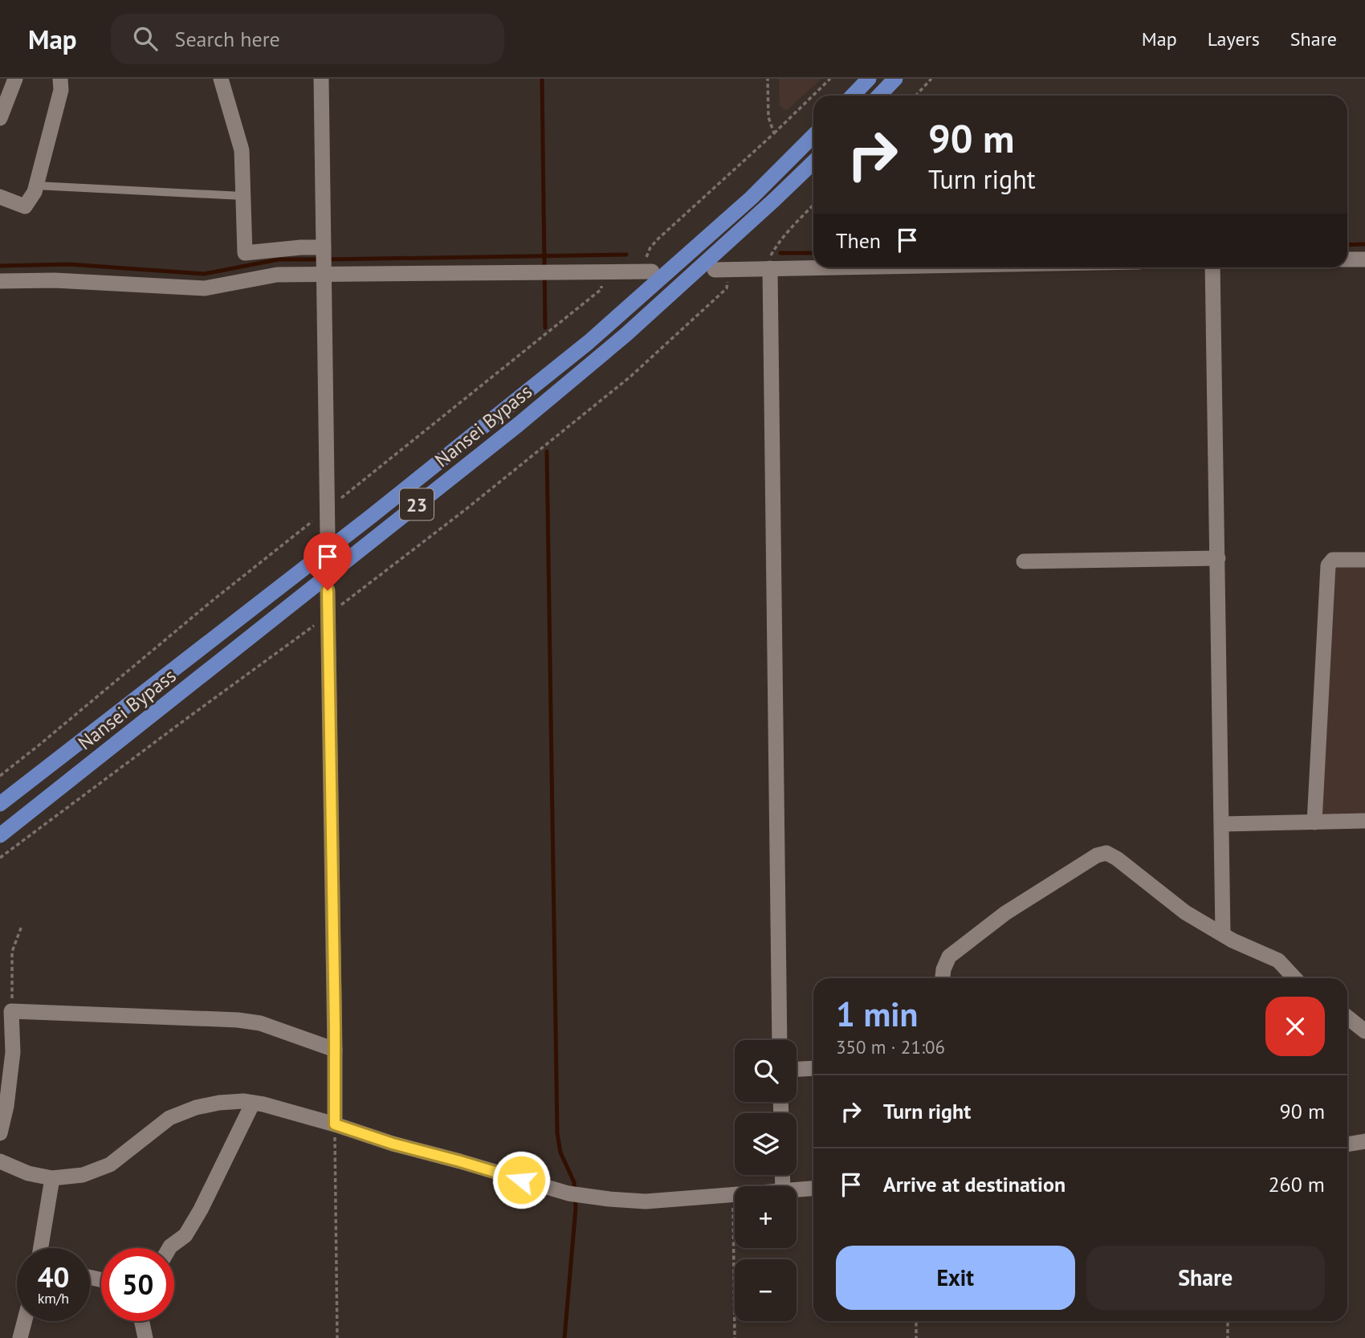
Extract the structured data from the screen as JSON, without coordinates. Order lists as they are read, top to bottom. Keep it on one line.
{"streets":{"highway":["Nansei Bypass","23"]},"page":{"header":"Map","search":"Search here","nav":["Map","Layers","Share"],"turn":["90 m","Turn right"],"then":"Then","heading":["1 min","350 m · 21:06"],"map_buttons":["+","−"],"list":[{"name":"Turn right","value":"90 m"},{"name":"Arrive at destination","value":"260 m"}],"buttons":["Exit","Share"],"speed":"40 km/h","limit":"50"}}
